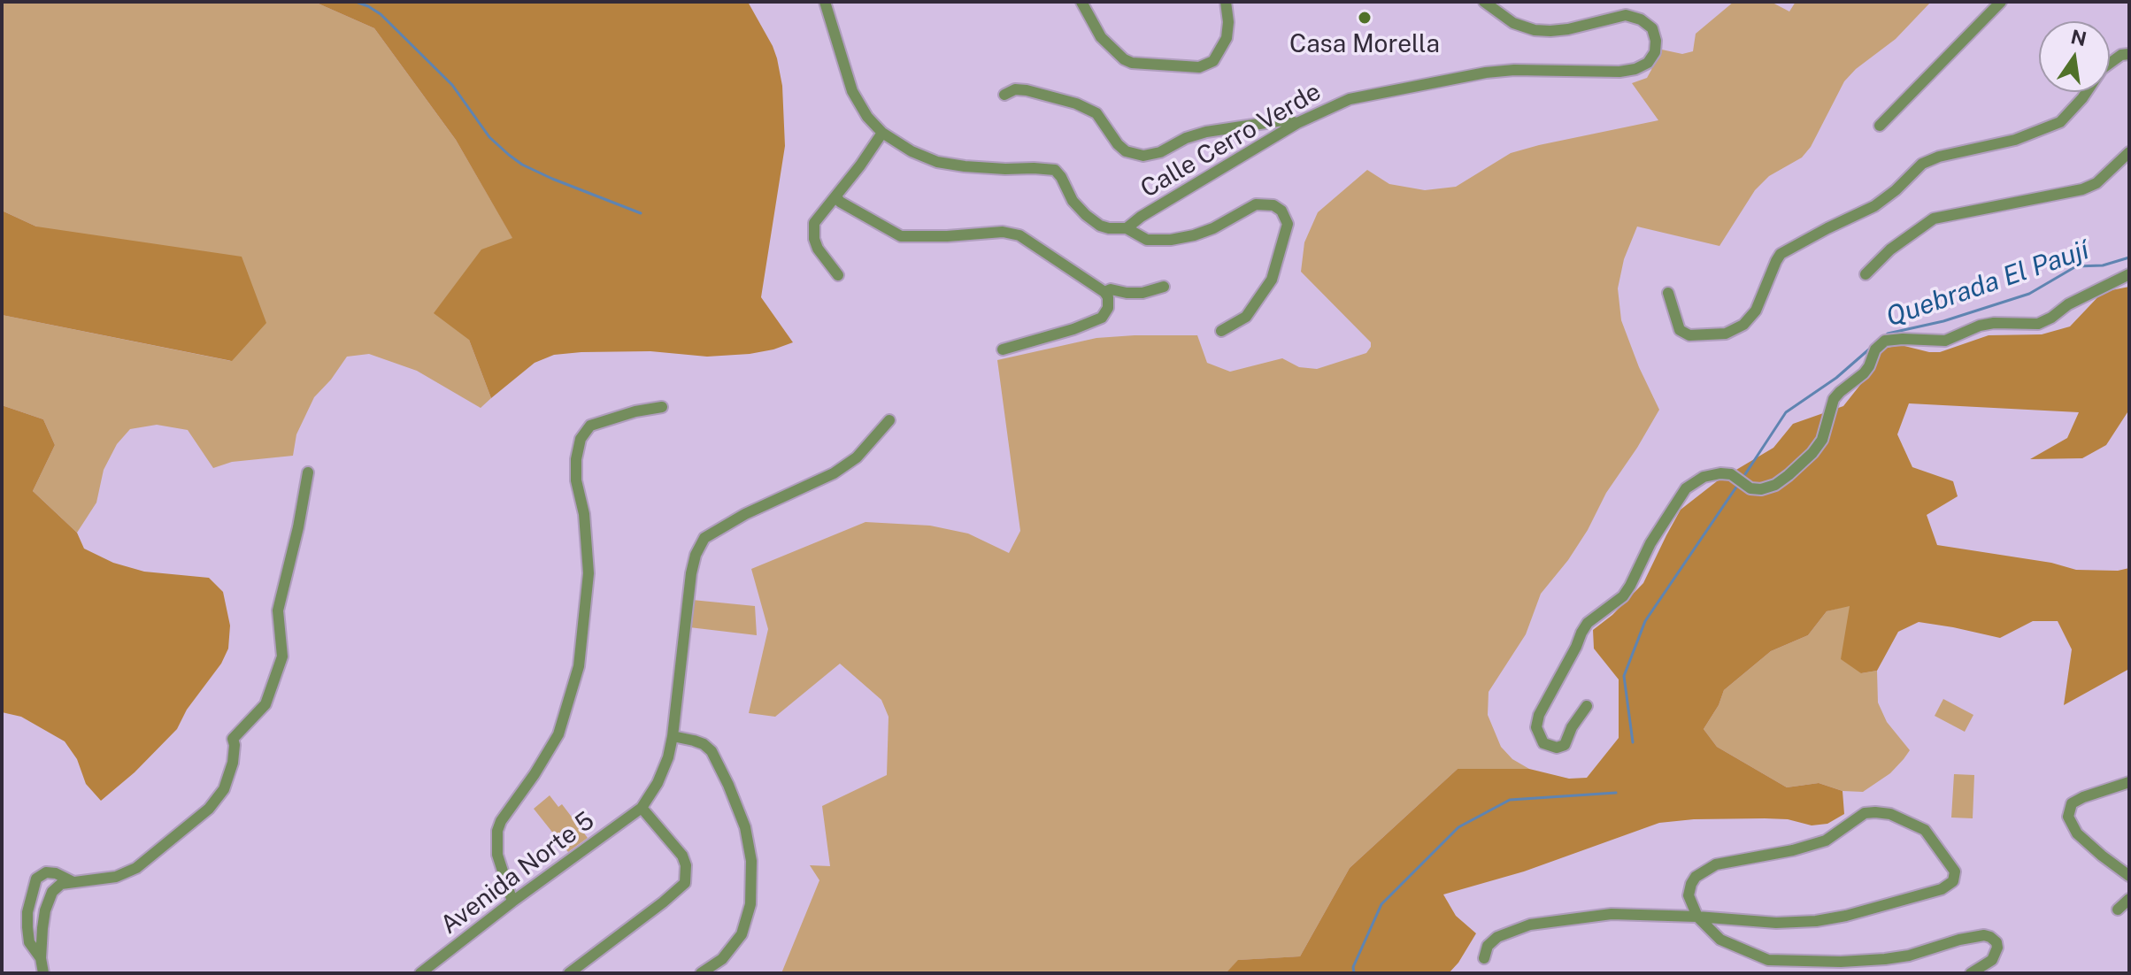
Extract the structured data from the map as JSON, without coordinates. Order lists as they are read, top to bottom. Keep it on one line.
{"streets":{"street":["Calle Cerro Verde","Avenida Norte 5"]},"water":["Quebrada El Paují"],"places":["Casa Morella"],"north":"top"}
